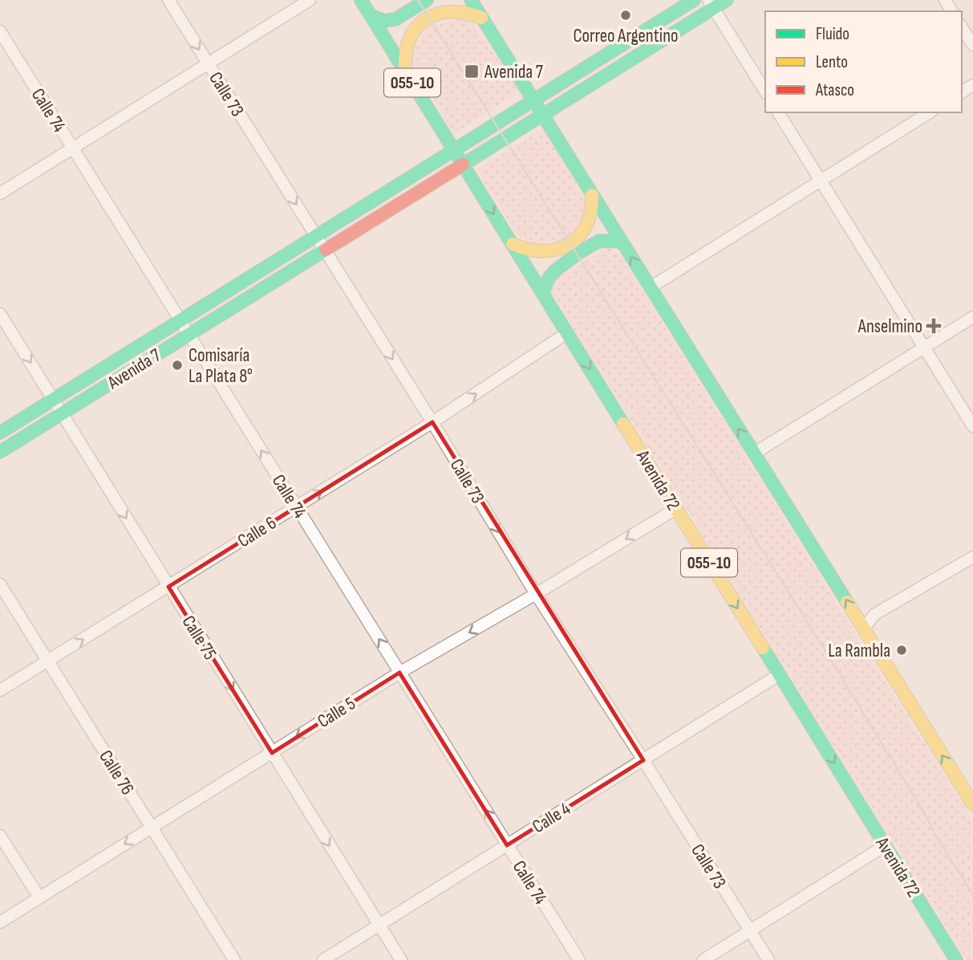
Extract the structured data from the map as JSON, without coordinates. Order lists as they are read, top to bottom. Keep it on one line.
{"streets":{"main road":["055-10","Avenida 7","Avenida 72"],"street":["Calle 73","Calle 74","Calle 6","Calle 75","Calle 5","Calle 76","Calle 4"]},"crossings":[["Calle 73","Avenida 7"],["Calle 73","Calle 6"],["Calle 73","Calle 5"],["Calle 73","Calle 4"],["Calle 74","Avenida 7"],["Calle 74","Calle 6"],["Calle 74","Calle 5"],["Calle 74","Calle 4"],["Avenida 7","Avenida 72"],["Avenida 7","Calle 75"],["Avenida 72","Calle 6"],["Avenida 72","Calle 5"],["Avenida 72","Calle 4"],["Calle 6","Calle 75"],["Calle 6","Calle 76"],["Calle 75","Calle 5"],["Calle 75","Calle 4"],["Calle 5","Calle 76"]],"one_way":["Calle 73","Calle 74","Calle 6","Calle 75","Calle 5"],"places":{"other":["Correo Argentino","Comisaría La Plata 8°","La Rambla"],"transit":["Avenida 7"],"health":["Anselmino"]},"legend":["Fluido","Lento","Atasco"]}
